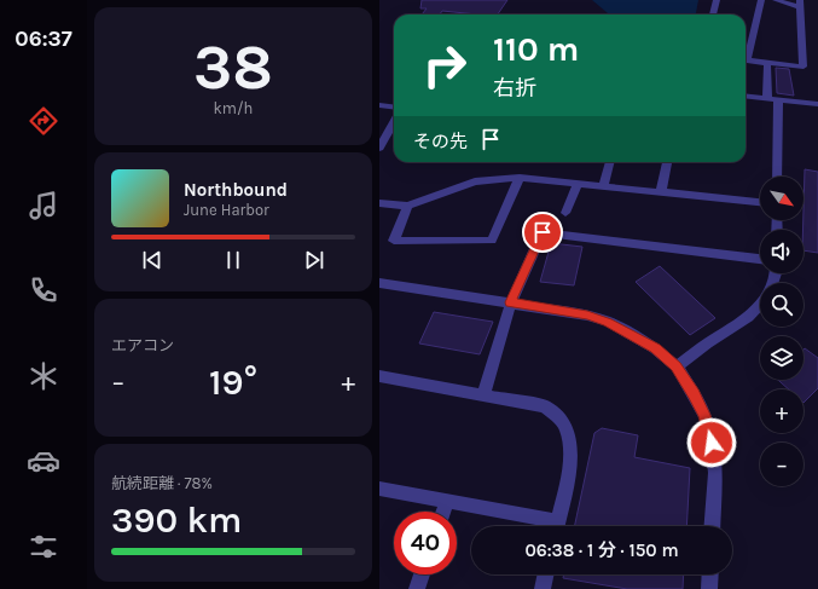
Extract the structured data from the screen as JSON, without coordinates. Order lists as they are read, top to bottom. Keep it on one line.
{"north":"bottom right","page":{"tabs":"06:37","tile":[["38","km/h"],"エアコン",["航続距離 · 78%","390 km"]],"turn":["110 m","右折"],"then":"その先","song":["Northbound","June Harbor"],"map_buttons":["+","−"],"heat":["−","19°","+"],"limit":"40","trip":"06:38 · 1 分 · 150 m"}}
